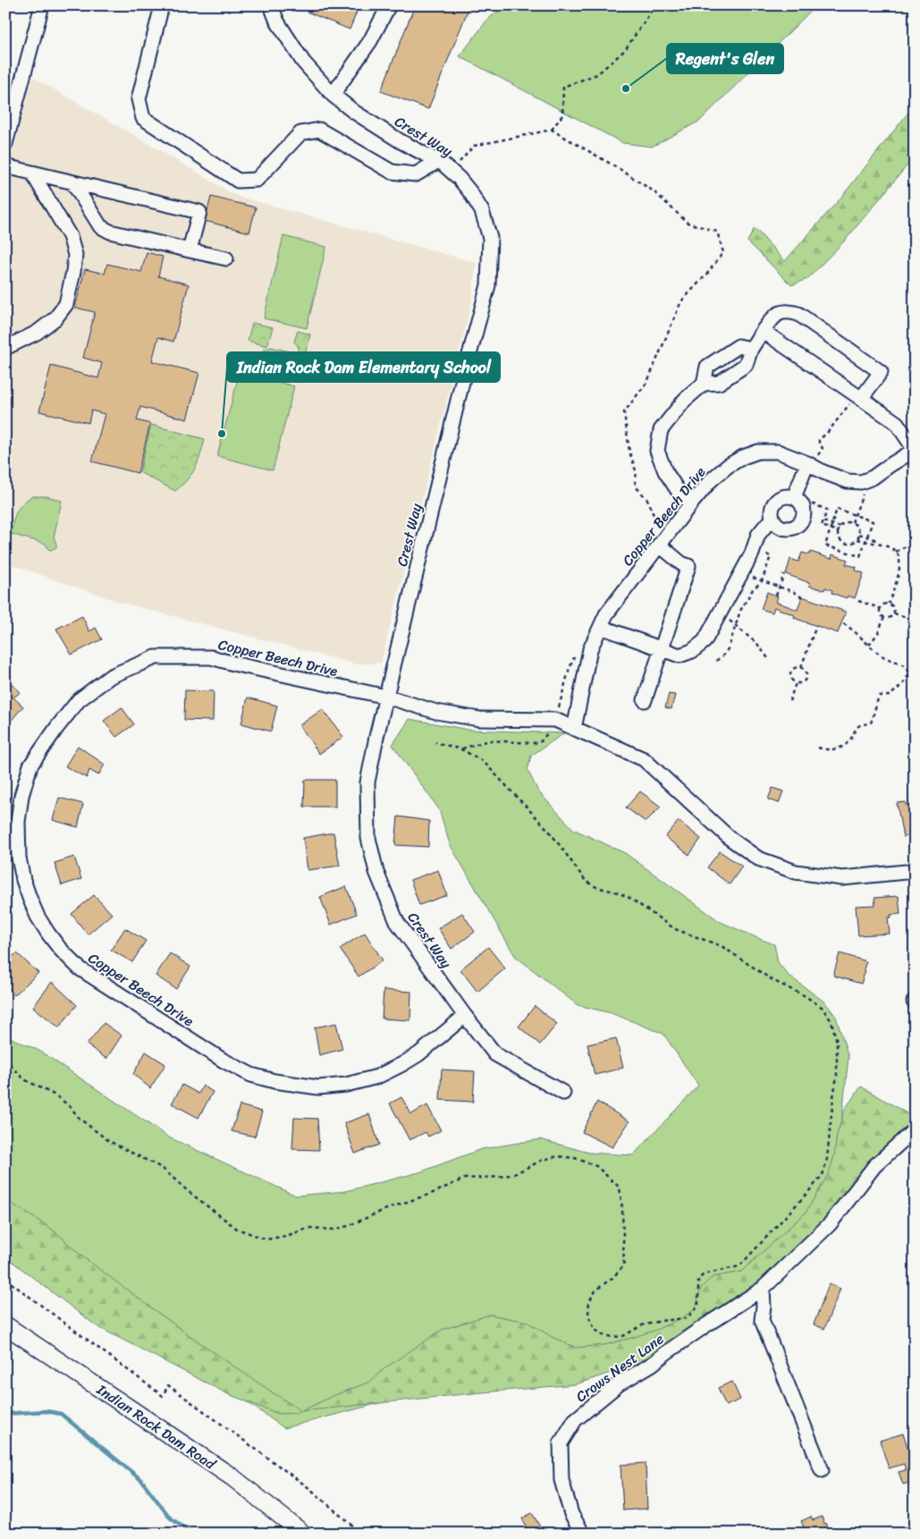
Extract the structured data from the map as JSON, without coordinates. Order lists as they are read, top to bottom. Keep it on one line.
{"streets":{"main road":["Indian Rock Dam Road"],"street":["Crest Way","Copper Beech Drive","Crows Nest Lane"]},"crossings":[["Crest Way","Copper Beech Drive"]],"places":["Regent's Glen","Indian Rock Dam Elementary School"]}
